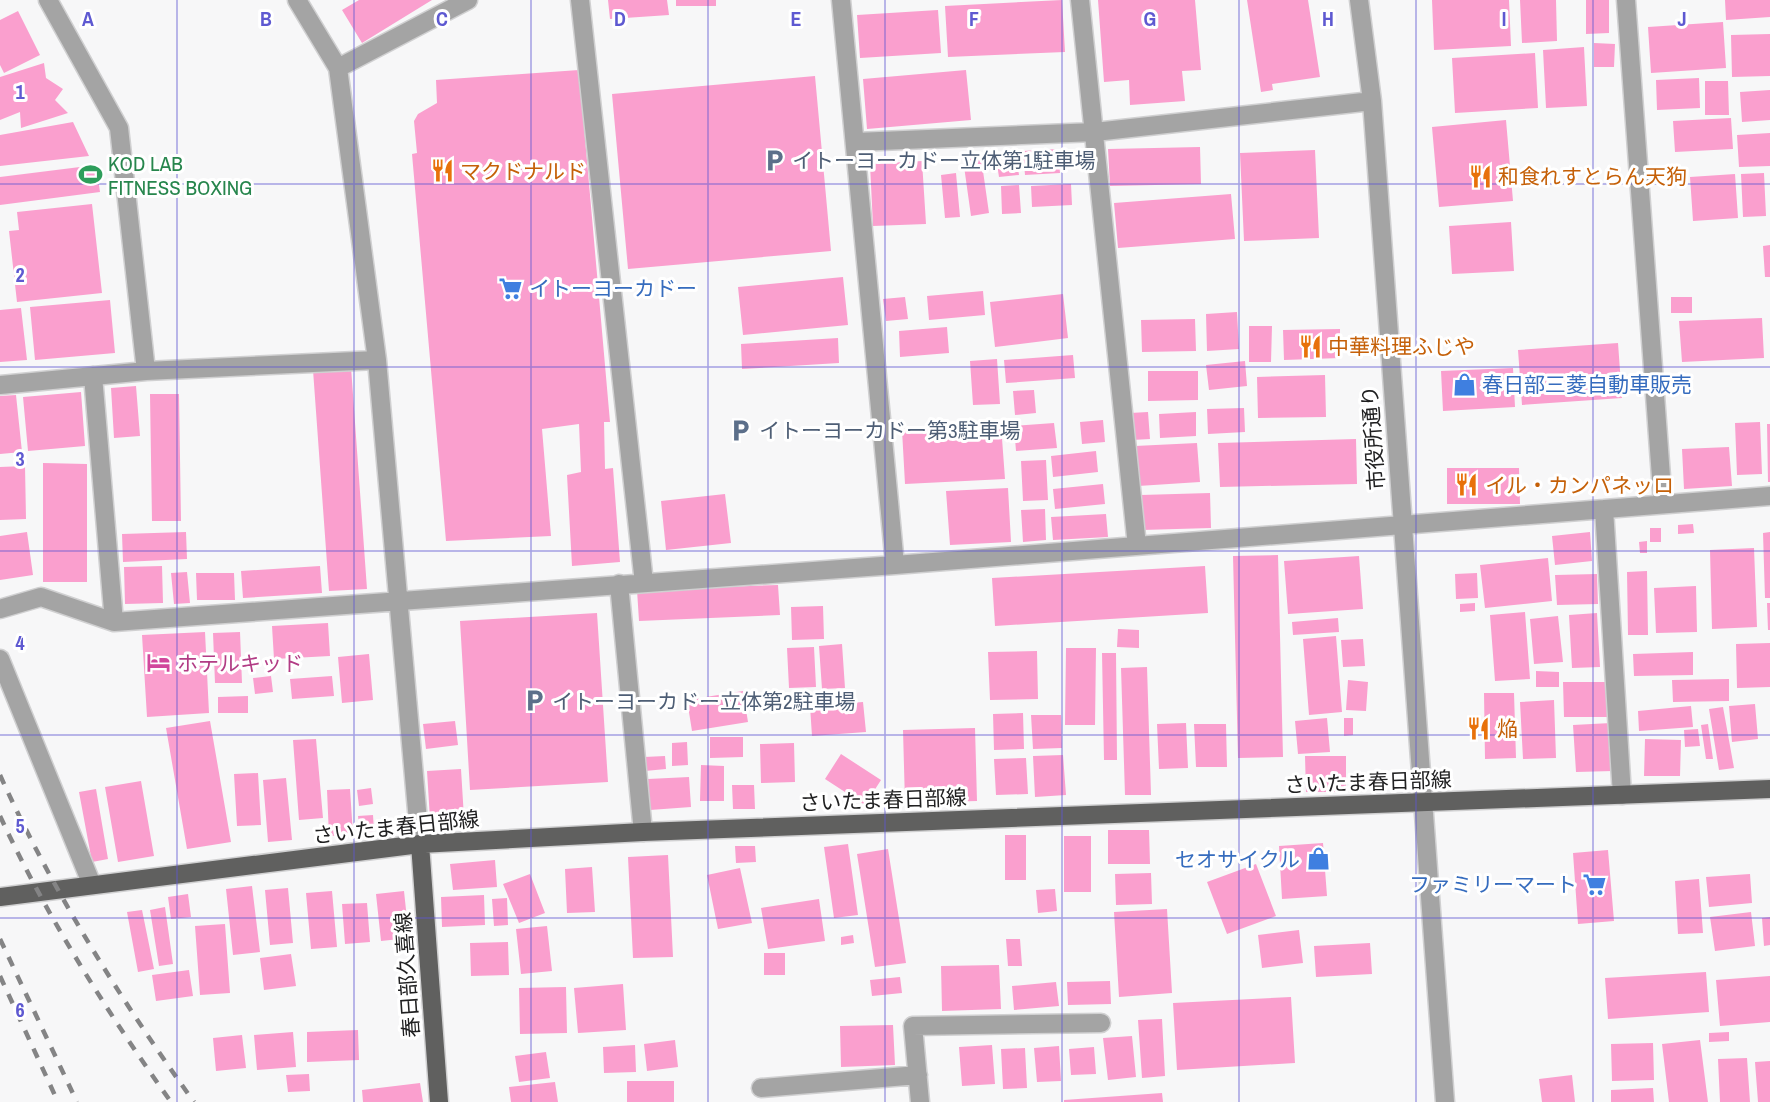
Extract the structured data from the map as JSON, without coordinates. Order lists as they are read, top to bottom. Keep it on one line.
{"streets":{"main road":["さいたま春日部線","春日部久喜線"],"street":["市役所通り"]},"crossings":[["市役所通り","さいたま春日部線"],["さいたま春日部線","春日部久喜線"]],"places":{"parking":["イトーヨーカドー立体第1駐車場","イトーヨーカドー第3駐車場","イトーヨーカドー立体第2駐車場"],"restaurant":["マクドナルド","和食れすとらん天狗","中華料理ふじや","イル・カンパネッロ","焔"],"sports":["KOD LAB FITNESS BOXING"],"supermarket":["イトーヨーカドー","ファミリーマート"],"shop":["春日部三菱自動車販売","セオサイクル"],"hotel":["ホテルキッド"]},"grid":{"columns":["A","B","C","D","E","F","G","H","I","J"],"rows":["1","2","3","4","5","6"]}}
